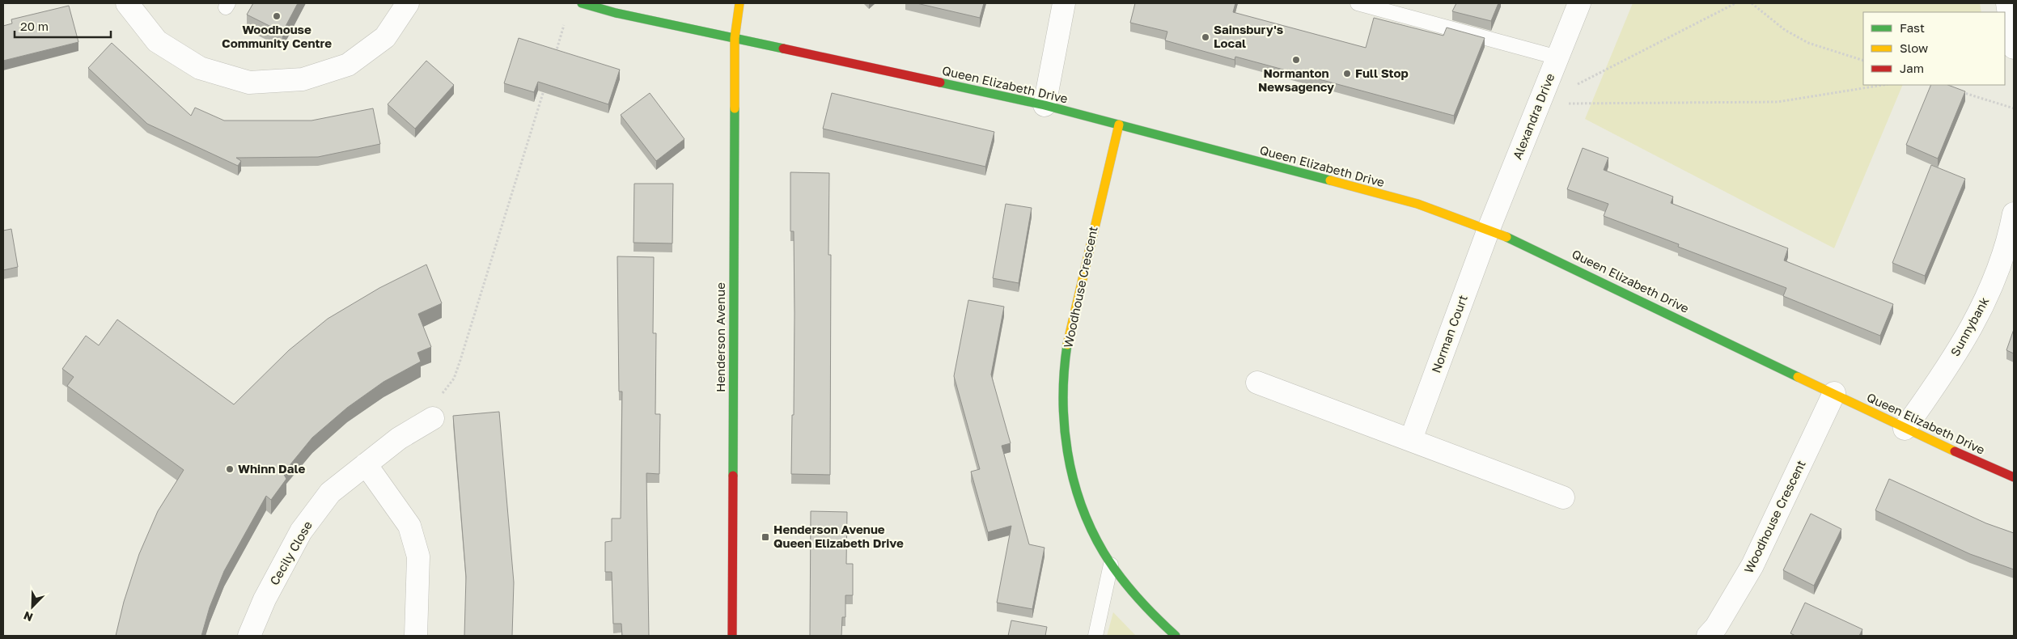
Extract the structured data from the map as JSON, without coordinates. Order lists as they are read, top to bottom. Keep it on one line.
{"streets":{"street":["Queen Elizabeth Drive","Alexandra Drive","Woodhouse Crescent","Sunnybank","Norman Court","Henderson Avenue","Cecily Close"]},"crossings":[["Queen Elizabeth Drive","Alexandra Drive"],["Queen Elizabeth Drive","Woodhouse Crescent"],["Queen Elizabeth Drive","Sunnybank"],["Queen Elizabeth Drive","Norman Court"],["Queen Elizabeth Drive","Henderson Avenue"],["Alexandra Drive","Norman Court"]],"places":{"other":["Woodhouse Community Centre","Sainsbury's Local","Normanton Newsagency","Full Stop","Whinn Dale"],"transit":["Henderson Avenue Queen Elizabeth Drive"]},"legend":["Fast","Slow","Jam"],"scale_bar":"20 m","north":"bottom left"}
